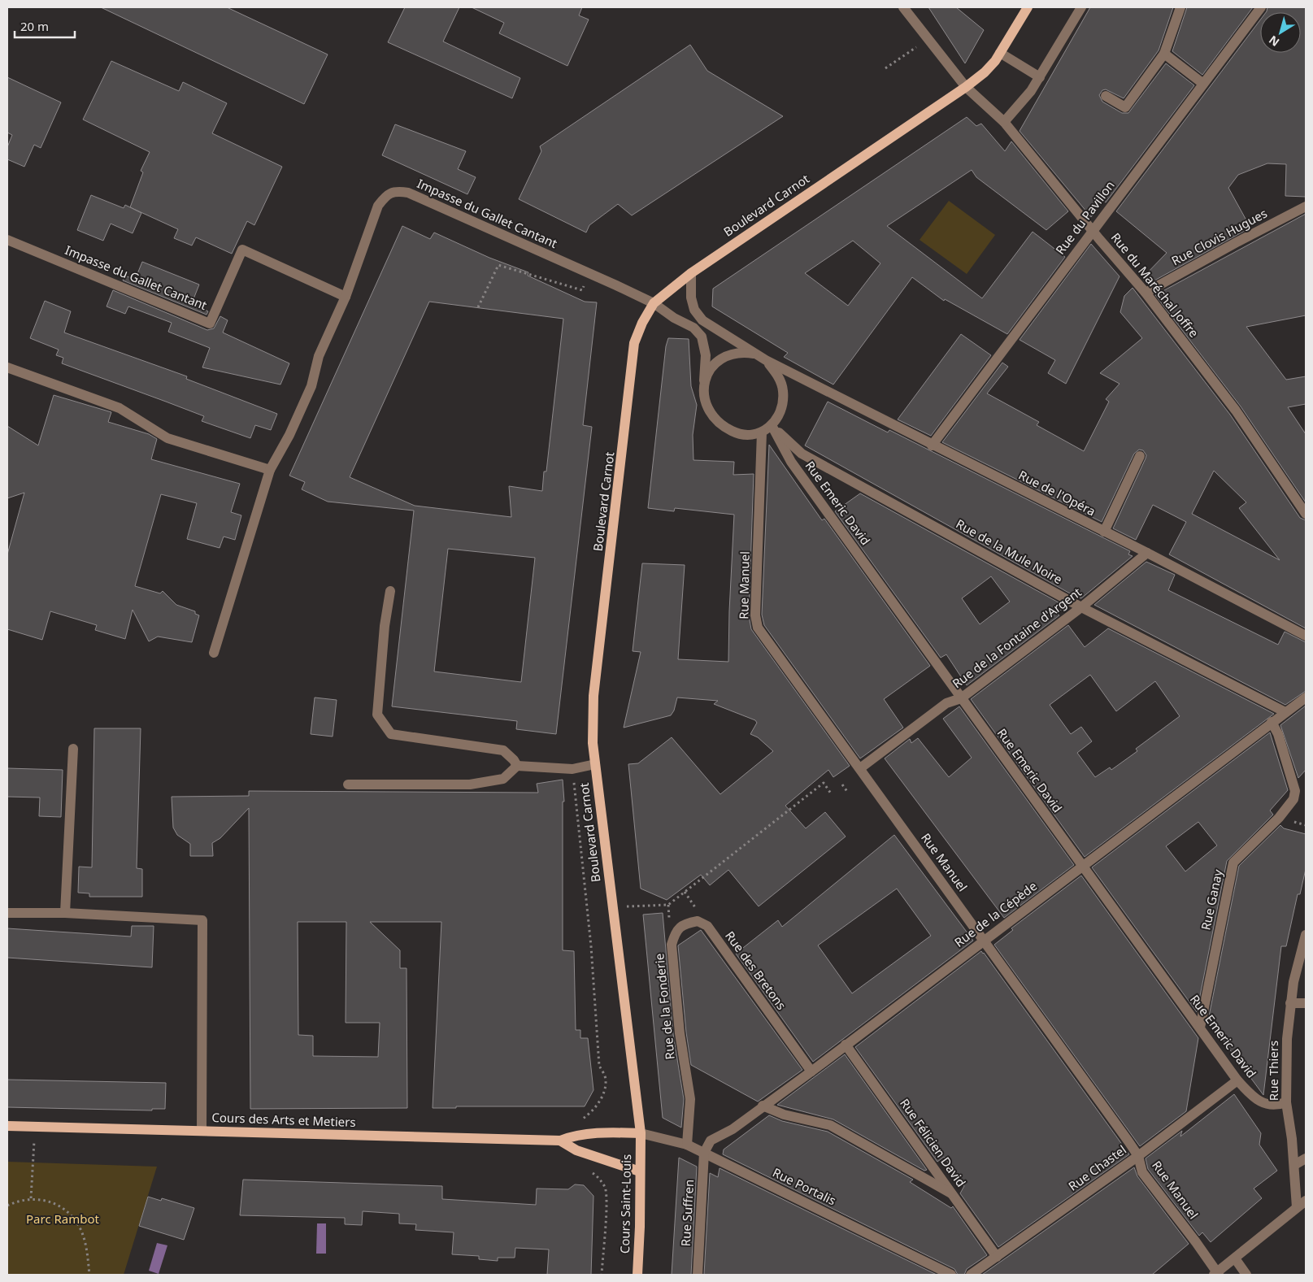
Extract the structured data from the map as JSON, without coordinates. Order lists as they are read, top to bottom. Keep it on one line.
{"streets":{"main road":["Boulevard Carnot","Cours des Arts et Metiers","Cours Saint-Louis"],"street":["Impasse du Gallet Cantant","Rue du Pavillon","Rue Clovis Hugues","Rue du Maréchal Joffre","Rue de l'Opéra","Rue Emeric David","Rue de la Mule Noire","Rue Manuel","Rue de la Fontaine d'Argent","Rue Ganay","Rue de la Cépède","Rue des Bretons","Rue de la Fonderie","Rue Thiers","Rue Félicien David","Rue Chastel","Rue Portalis","Rue Suffren"]},"crossings":[["Boulevard Carnot","Impasse du Gallet Cantant"],["Boulevard Carnot","Rue du Maréchal Joffre"],["Boulevard Carnot","Cours des Arts et Metiers"],["Boulevard Carnot","Rue Portalis"],["Boulevard Carnot","Cours Saint-Louis"],["Impasse du Gallet Cantant","Rue de l'Opéra"],["Impasse du Gallet Cantant","Rue Emeric David"],["Impasse du Gallet Cantant","Rue de la Mule Noire"],["Impasse du Gallet Cantant","Rue Manuel"],["Rue du Pavillon","Rue du Maréchal Joffre"],["Rue du Pavillon","Rue de l'Opéra"],["Rue Clovis Hugues","Rue du Maréchal Joffre"],["Rue de l'Opéra","Rue Emeric David"],["Rue de l'Opéra","Rue de la Mule Noire"],["Rue de l'Opéra","Rue Manuel"],["Rue de l'Opéra","Rue de la Fontaine d'Argent"],["Rue Emeric David","Rue de la Mule Noire"],["Rue Emeric David","Rue Manuel"],["Rue Emeric David","Rue de la Fontaine d'Argent"],["Rue Emeric David","Rue Ganay"],["Rue Emeric David","Rue de la Cépède"],["Rue Emeric David","Rue Thiers"],["Rue Emeric David","Rue Chastel"],["Rue de la Mule Noire","Rue Manuel"],["Rue de la Mule Noire","Rue de la Fontaine d'Argent"],["Rue de la Mule Noire","Rue de la Cépède"],["Rue Manuel","Rue de la Fontaine d'Argent"],["Rue Manuel","Rue de la Cépède"],["Rue Manuel","Rue Chastel"],["Rue Ganay","Rue de la Cépède"],["Rue de la Cépède","Rue des Bretons"],["Rue de la Cépède","Rue Félicien David"],["Rue de la Cépède","Rue Portalis"],["Rue de la Cépède","Rue Suffren"],["Rue des Bretons","Rue de la Fonderie"],["Rue de la Fonderie","Rue Portalis"],["Cours des Arts et Metiers","Rue Portalis"],["Cours des Arts et Metiers","Cours Saint-Louis"],["Rue Félicien David","Rue Chastel"],["Rue Portalis","Cours Saint-Louis"],["Rue Portalis","Rue Suffren"]],"parks":["Parc Rambot"],"scale_bar":"20 m","north":"bottom left"}
